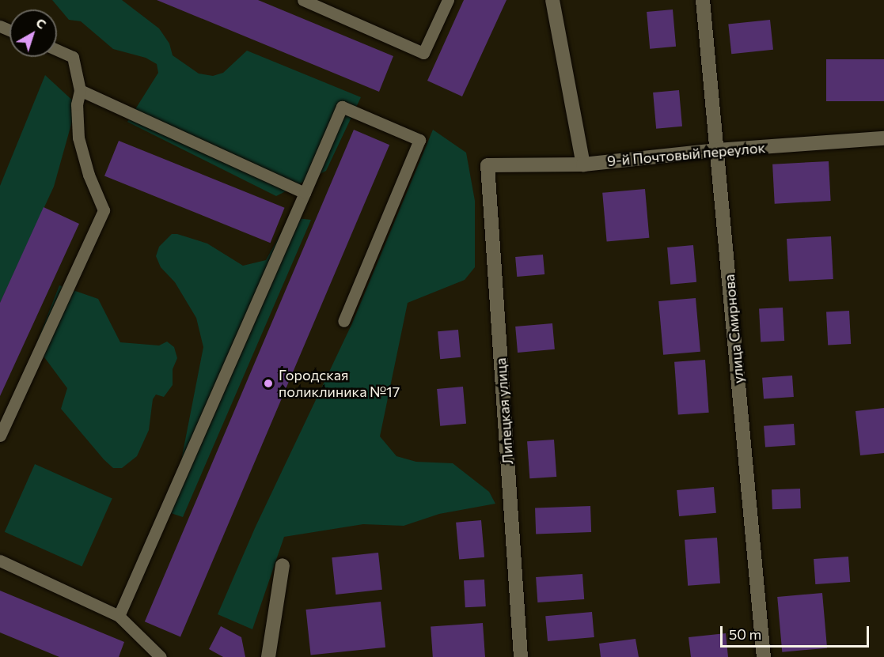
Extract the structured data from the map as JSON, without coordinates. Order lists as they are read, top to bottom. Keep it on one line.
{"streets":{"street":["9-й Почтовый переулок","улица Смирнова","Липецкая улица"]},"crossings":[["9-й Почтовый переулок","улица Смирнова"],["9-й Почтовый переулок","Липецкая улица"]],"places":["Городская поликлиника №17"],"scale_bar":"50 m","north":"top right"}
